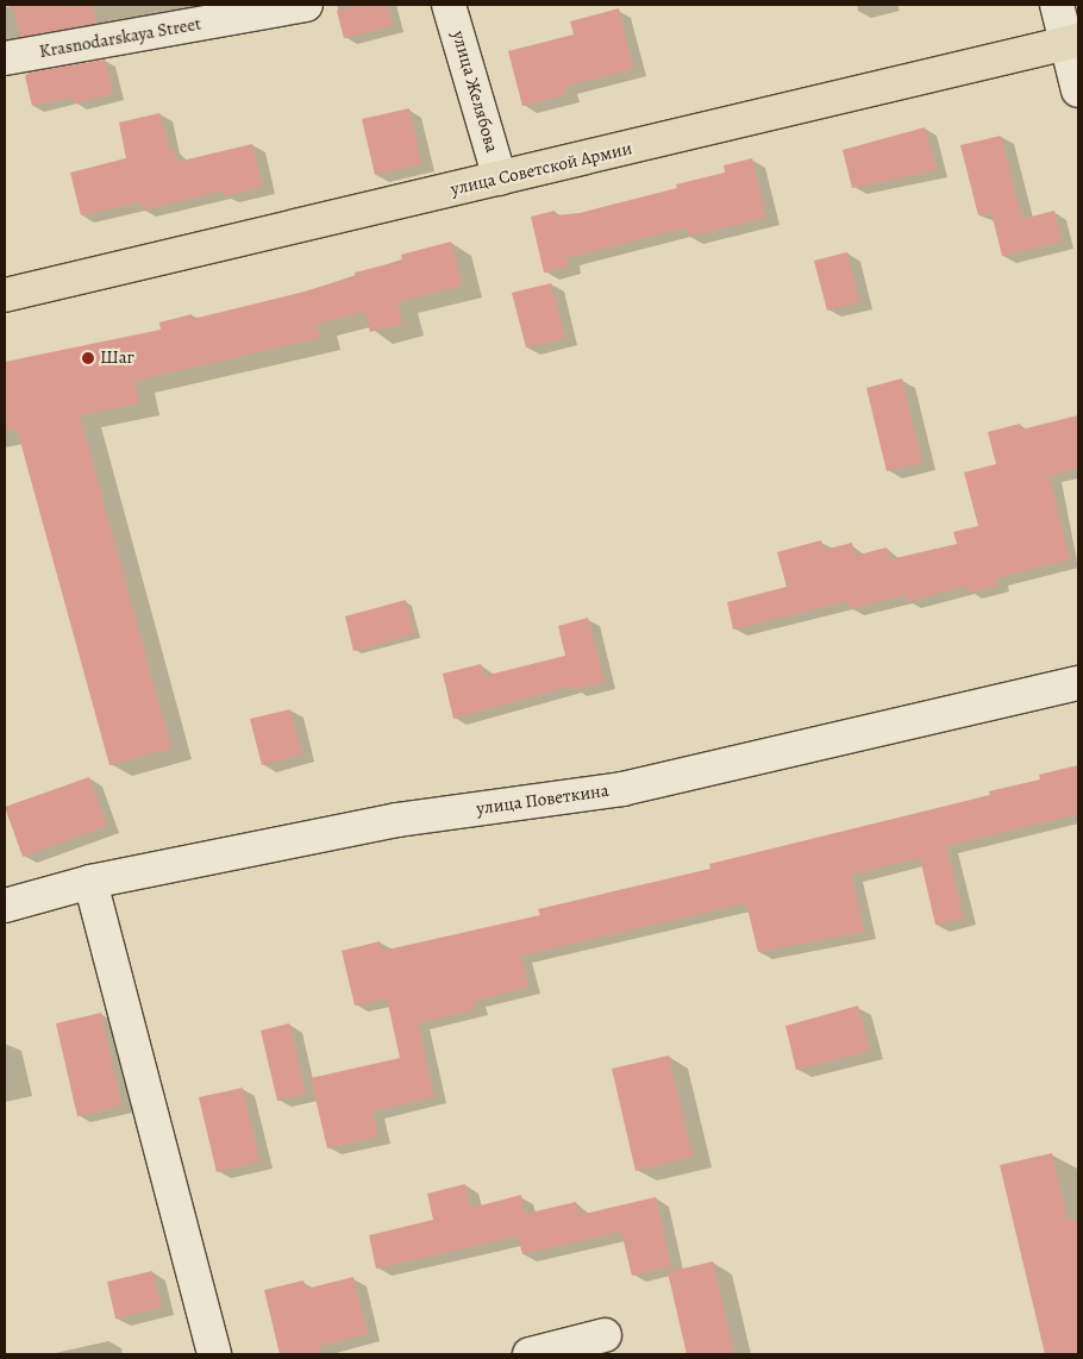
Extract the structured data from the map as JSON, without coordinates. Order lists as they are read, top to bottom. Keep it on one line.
{"streets":{"main road":["улица Советской Армии"],"street":["Krasnodarskaya Street","улица Желябова","улица Поветкина"]},"crossings":[["улица Желябова","улица Советской Армии"]],"places":["Шаг"]}
